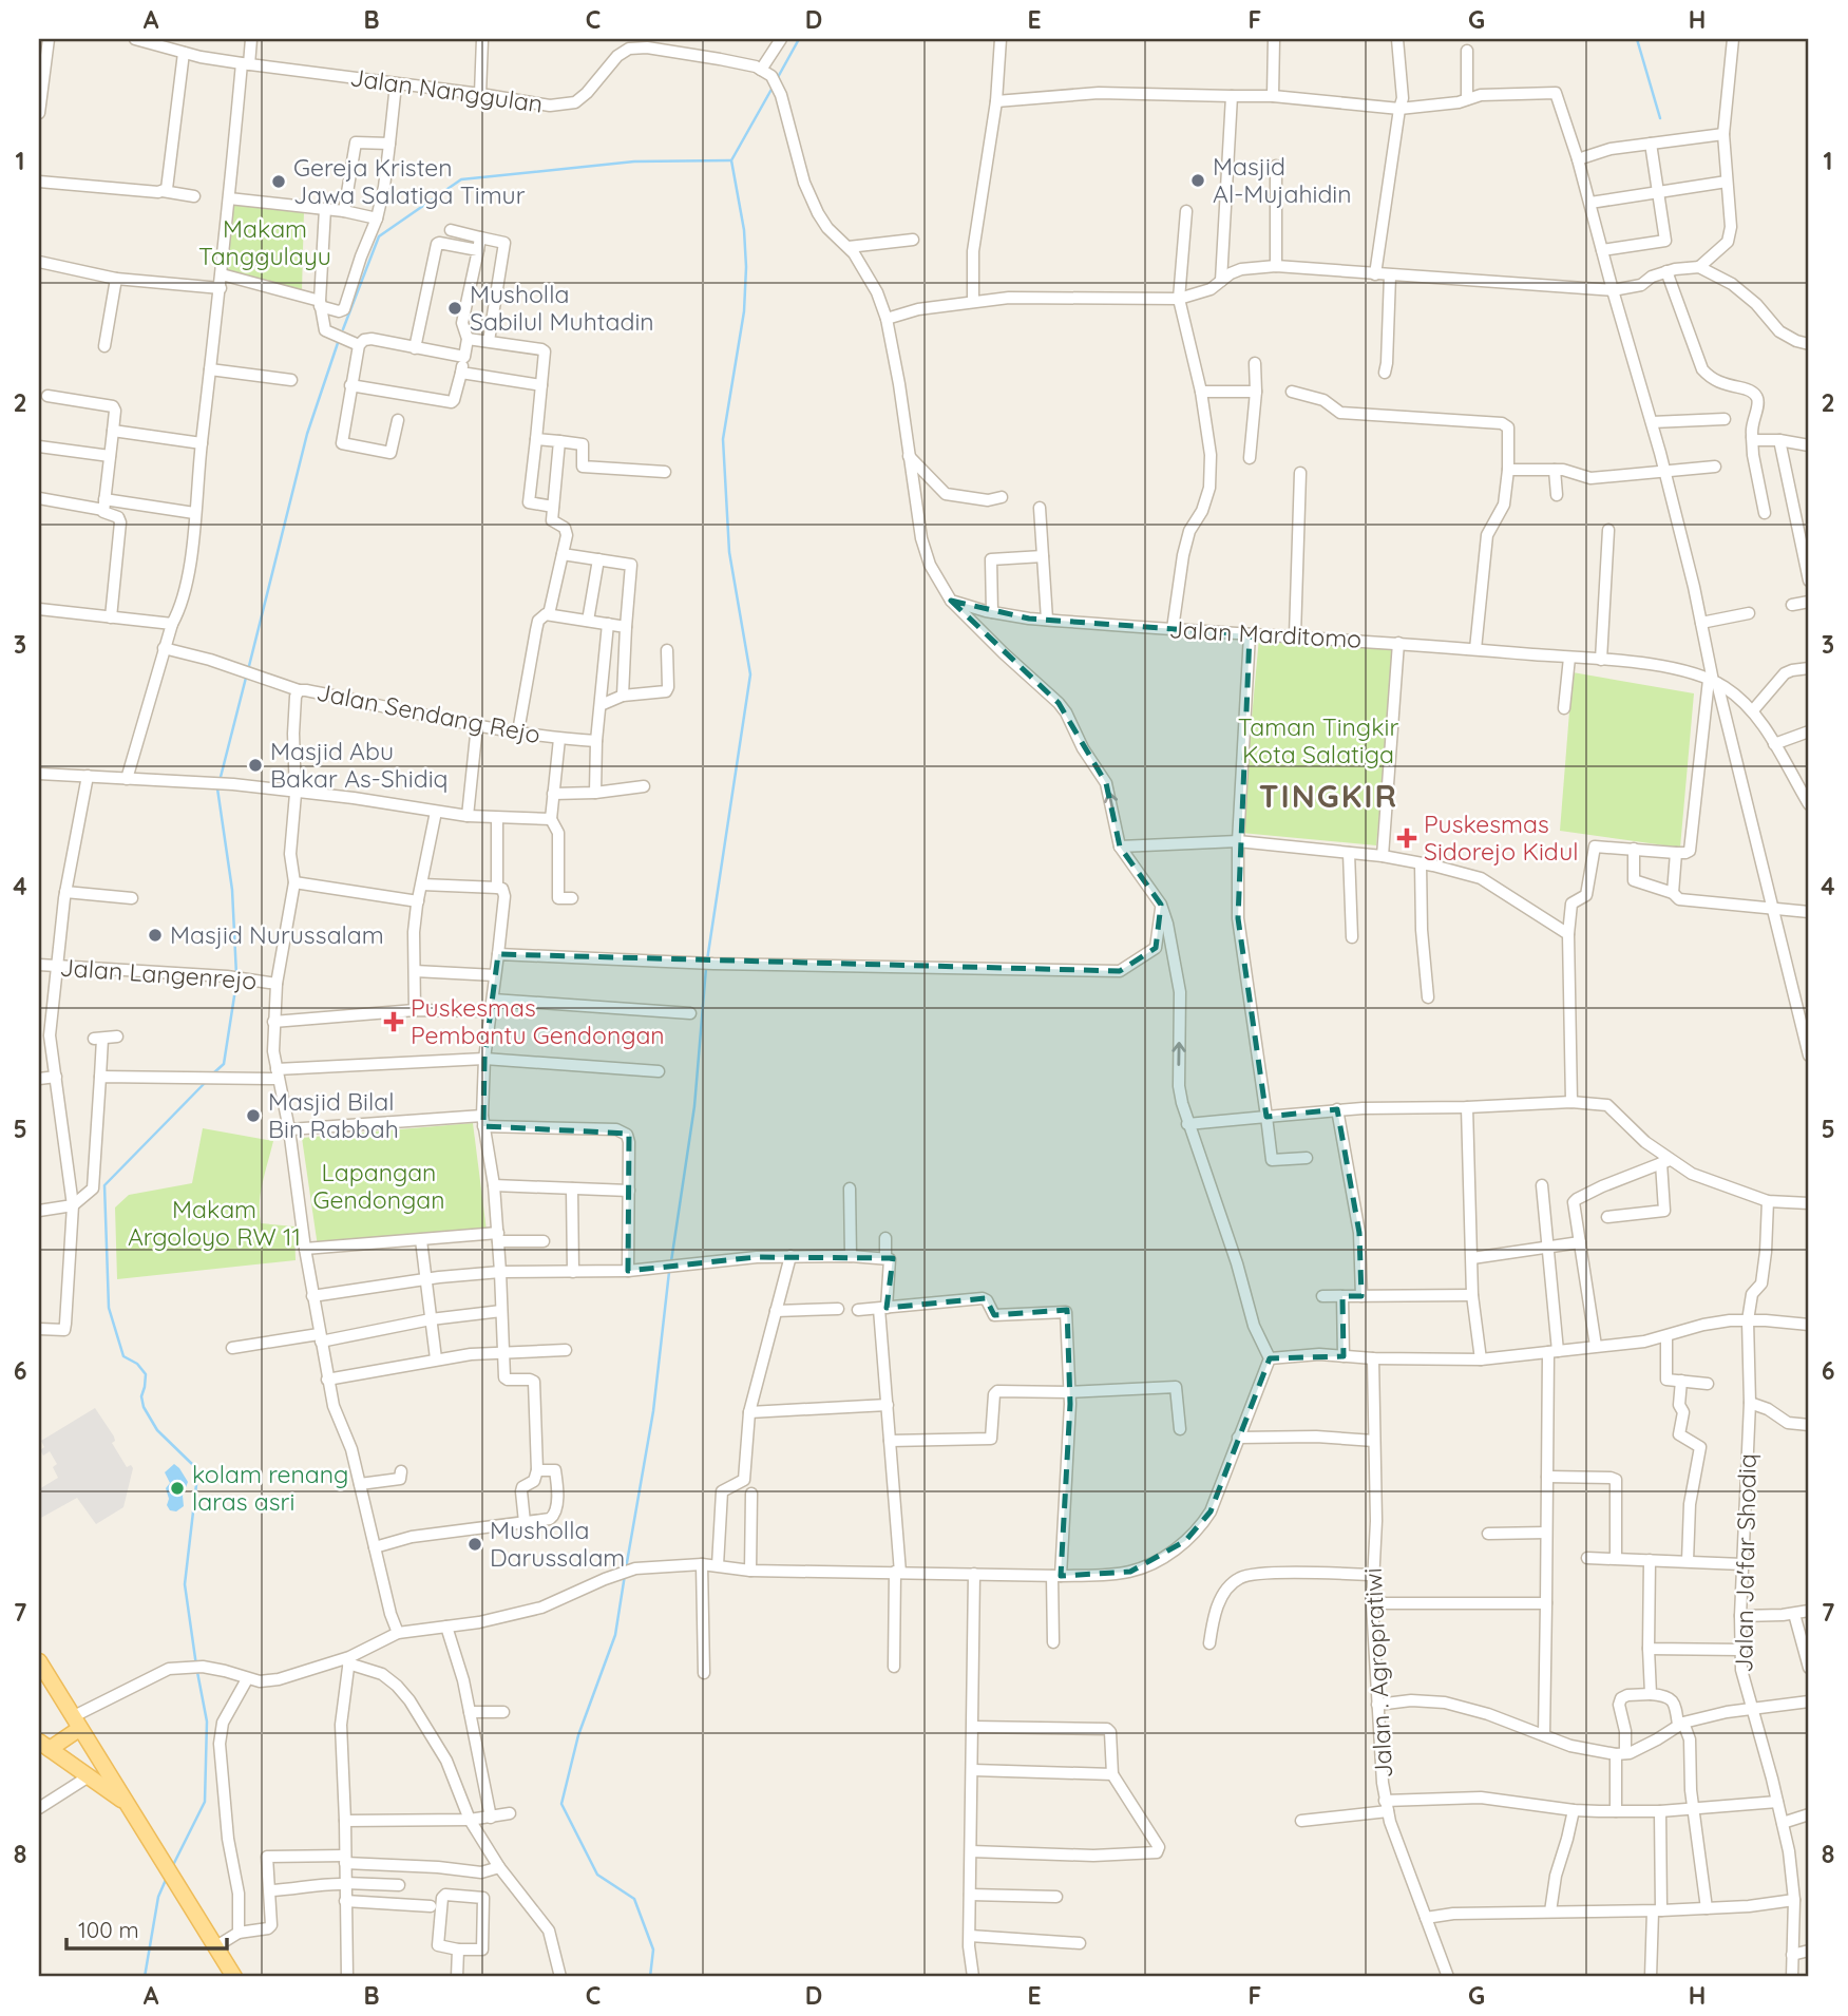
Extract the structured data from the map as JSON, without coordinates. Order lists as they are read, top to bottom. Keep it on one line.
{"streets":{"street":["Jalan Nanggulan","Jalan Marditomo","Jalan Sendang Rejo","Jalan Langenrejo","Jalan Ja'far Shodiq","Jalan . Agropratiwi"]},"districts":["TINGKIR"],"parks":["Makam Tanggulayu","Taman Tingkir Kota Salatiga","Lapangan Gendongan","Makam Argoloyo RW 11"],"places":{"other":["Masjid Al-Mujahidin","Gereja Kristen Jawa Salatiga Timur","Musholla Sabilul Muhtadin","Masjid Abu Bakar As-Shidiq","Masjid Nurussalam","Masjid Bilal Bin Rabbah","kolam renang laras asri","Musholla Darussalam"],"health":["Puskesmas Sidorejo Kidul","Puskesmas Pembantu Gendongan"]},"scale_bar":"100 m","grid":{"columns":["A","B","C","D","E","F","G","H"],"rows":["1","2","3","4","5","6","7","8"]}}
